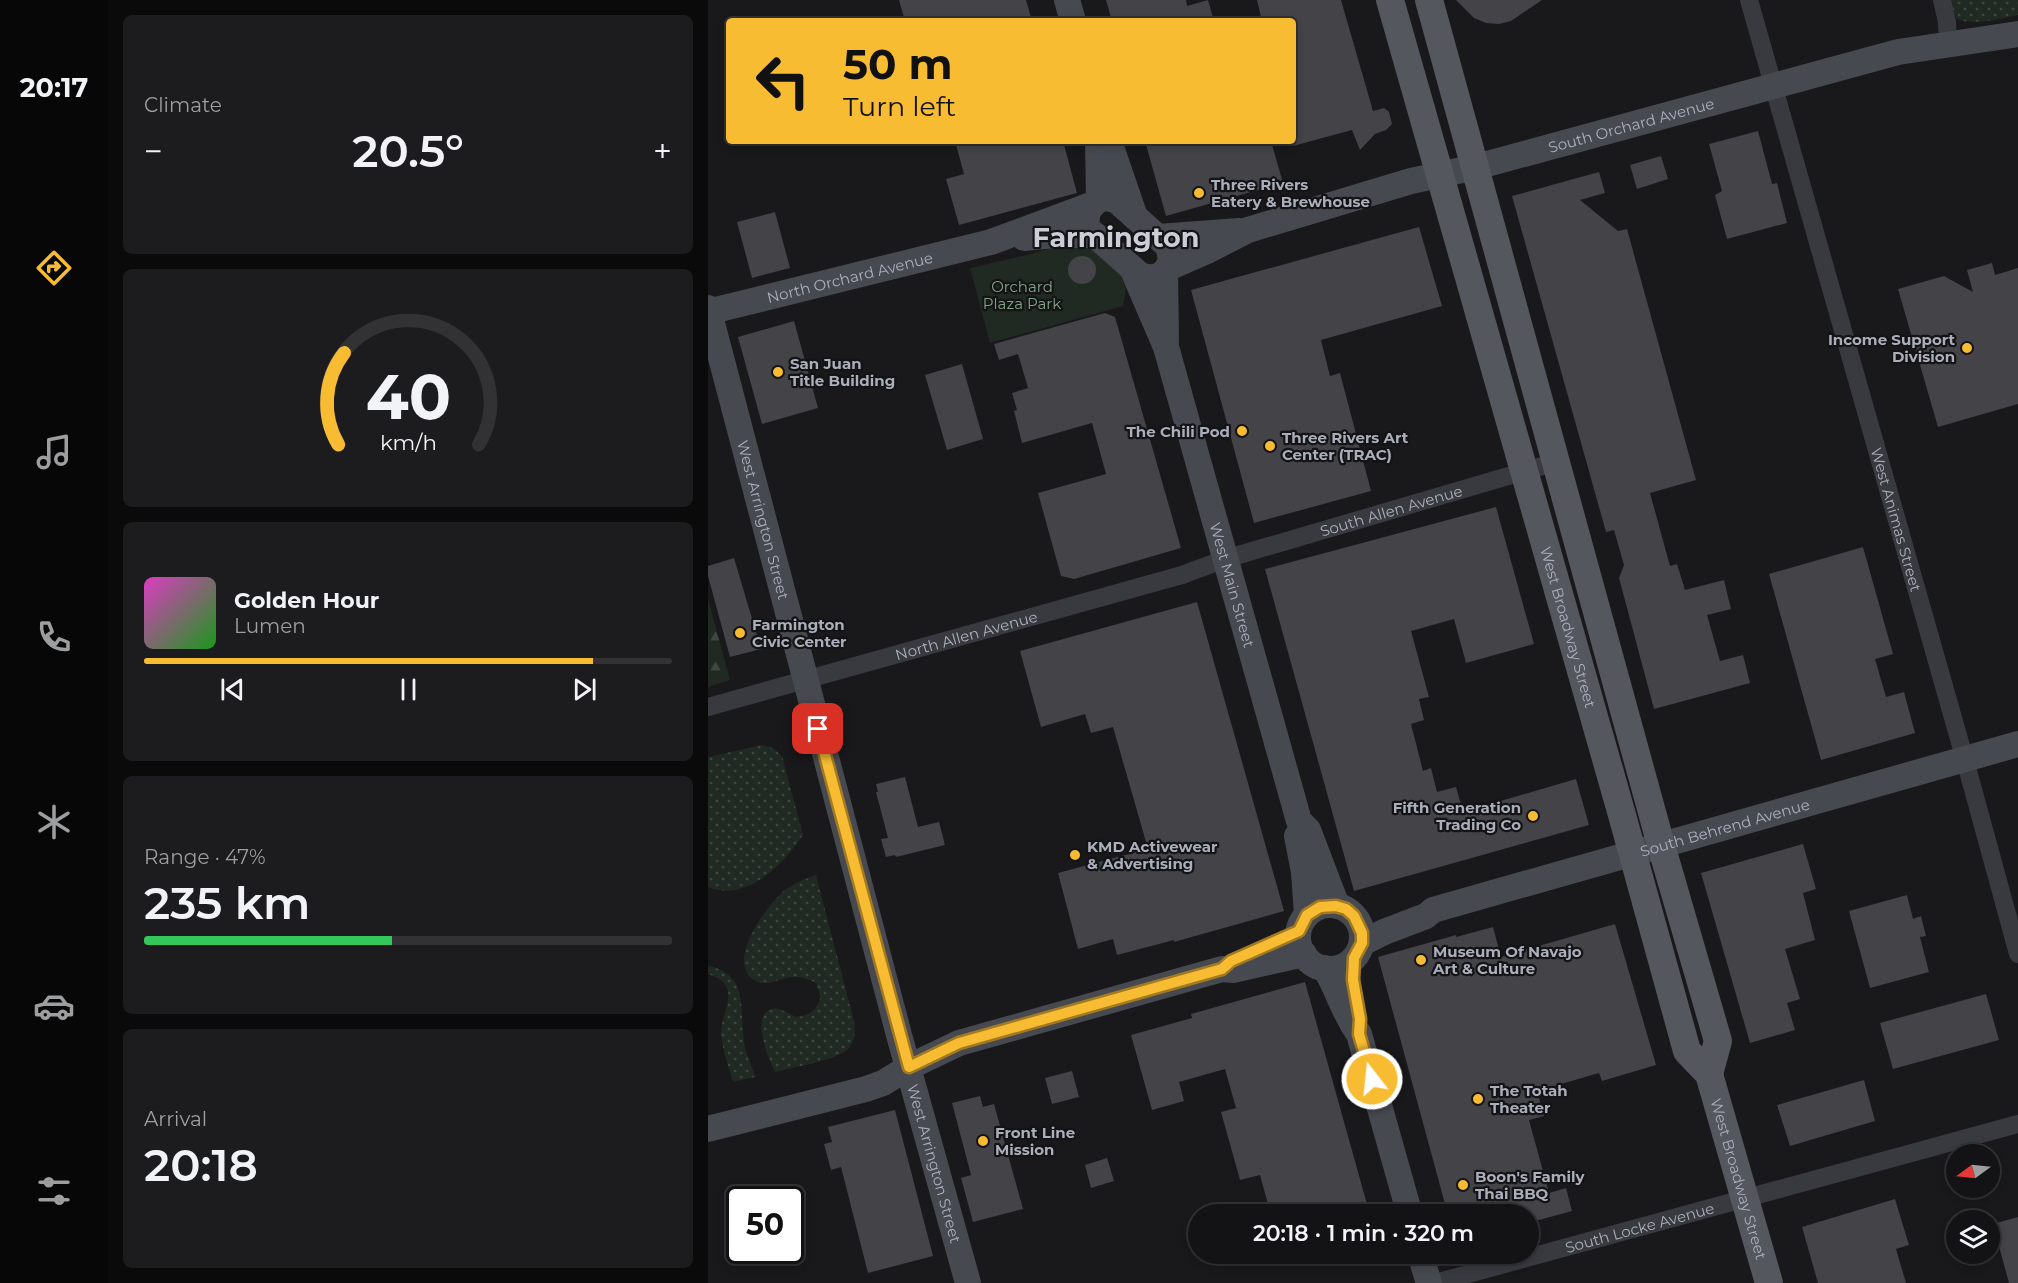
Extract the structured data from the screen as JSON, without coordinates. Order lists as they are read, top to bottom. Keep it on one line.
{"streets":{"main road":["West Broadway Street"],"street":["South Orchard Avenue","North Orchard Avenue","South Allen Avenue","West Arrington Street","West Animas Street","West Main Street","North Allen Avenue","South Behrend Avenue","South Locke Avenue"]},"crossings":[["South Orchard Avenue","West Animas Street"],["South Orchard Avenue","West Main Street"],["South Orchard Avenue","West Broadway Street"],["North Orchard Avenue","West Arrington Street"],["South Allen Avenue","West Main Street"],["South Allen Avenue","West Broadway Street"],["South Allen Avenue","North Allen Avenue"],["West Arrington Street","North Allen Avenue"],["West Animas Street","South Behrend Avenue"],["West Main Street","North Allen Avenue"],["West Main Street","South Behrend Avenue"],["West Broadway Street","South Behrend Avenue"],["West Broadway Street","South Locke Avenue"]],"districts":["Farmington"],"parks":["Orchard Plaza Park"],"places":["Three Rivers Eatery & Brewhouse","Income Support Division","San Juan Title Building","The Chili Pod","Three Rivers Art Center (TRAC)","Farmington Civic Center","Fifth Generation Trading Co","KMD Activewear & Advertising","Museum Of Navajo Art & Culture","The Totah Theater","Front Line Mission","Boon's Family Thai BBQ"],"north":"left","page":{"tabs":"20:17","tile":["Climate",["Range · 47%","235 km"],["Arrival","20:18"]],"turn":["50 m","Turn left"],"heat":["−","20.5°","+"],"song":["Golden Hour","Lumen"],"limit":"50","trip":"20:18 · 1 min · 320 m","gauge":["40","km/h"]}}
